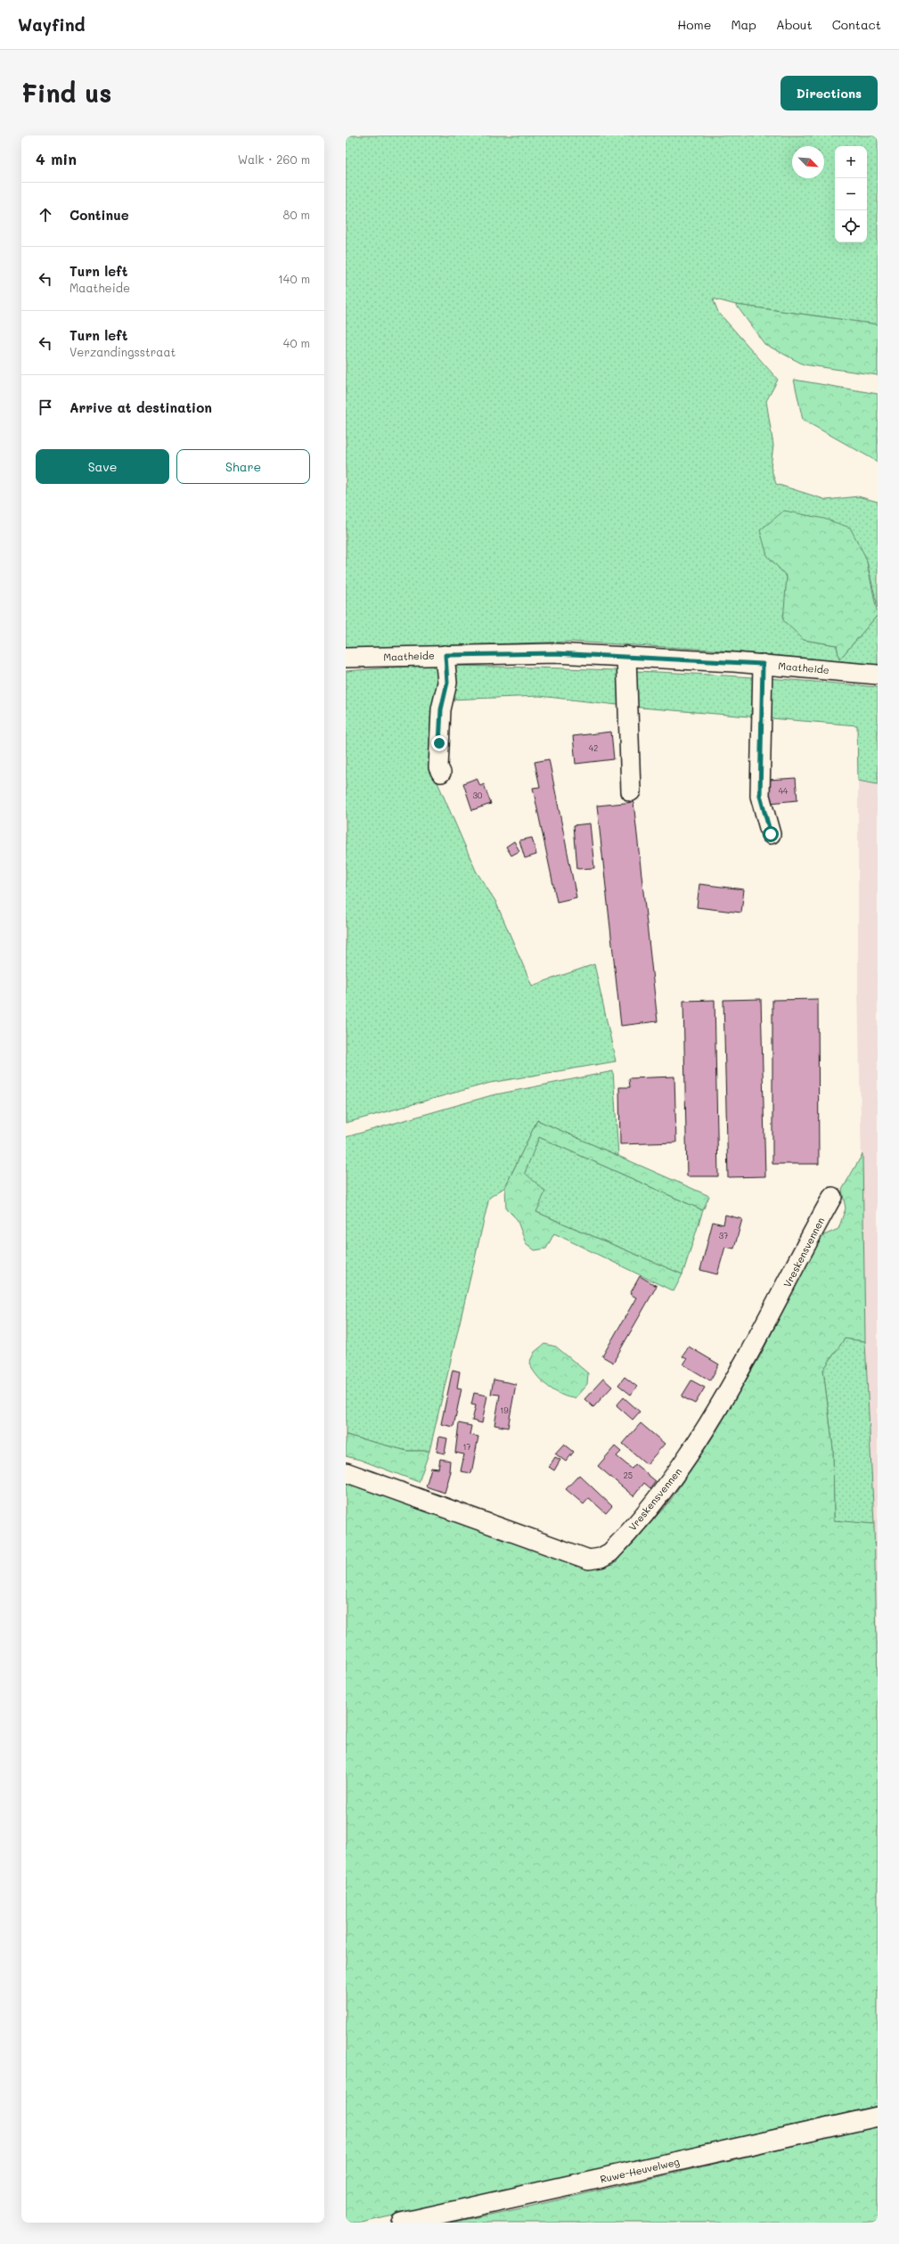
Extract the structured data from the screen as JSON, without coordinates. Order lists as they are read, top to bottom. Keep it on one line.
{"streets":{"street":["Maatheide","Vreskensvennen","Ruwe-Heuvelweg"]},"house_numbers":["42","44","30","37","19","17","25"],"north":"bottom right","page":{"header":"Wayfind","nav":["Home","Map","About","Contact"],"buttons":["Directions",["Save","Share"]],"title":"Find us","heading":["4 min","Walk · 260 m"],"map_buttons":["+","−"],"list":[["Continue","80 m"],["Turn left","Maatheide","140 m"],["Turn left","Verzandingsstraat","40 m"],"Arrive at destination"]}}
